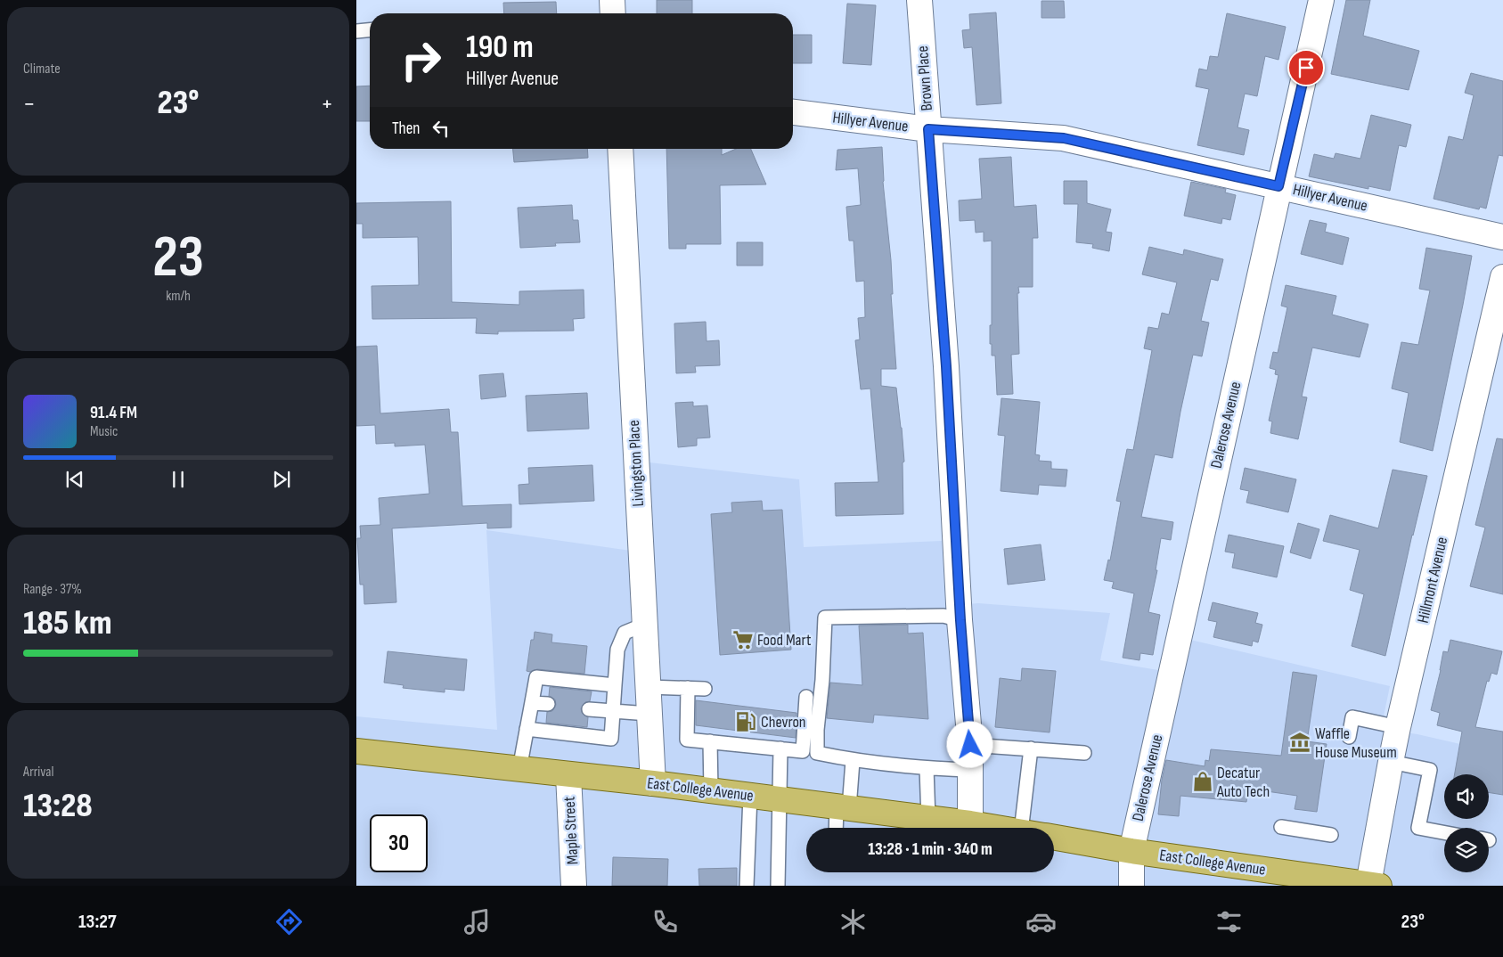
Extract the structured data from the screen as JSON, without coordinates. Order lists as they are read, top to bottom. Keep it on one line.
{"streets":{"main road":["East College Avenue"],"street":["Brown Place","Hillyer Avenue","Dalerose Avenue","Livingston Place","Hillmont Avenue","Maple Street"]},"crossings":[["Brown Place","Hillyer Avenue"],["Brown Place","East College Avenue"],["Hillyer Avenue","Dalerose Avenue"],["Dalerose Avenue","East College Avenue"],["Livingston Place","East College Avenue"],["Hillmont Avenue","East College Avenue"],["East College Avenue","Maple Street"]],"places":{"supermarket":["Food Mart"],"fuel station":["Chevron"],"museum":["Waffle House Museum"],"shop":["Decatur Auto Tech"]},"page":{"tile":["Climate",["23","km/h"],["Range · 37%","185 km"],["Arrival","13:28"]],"turn":["190 m","Hillyer Avenue"],"heat":["−","23°","+"],"then":"Then","song":["91.4 FM","Music"],"limit":"30","trip":"13:28 · 1 min · 340 m","tabs":["13:27","23°"]}}
